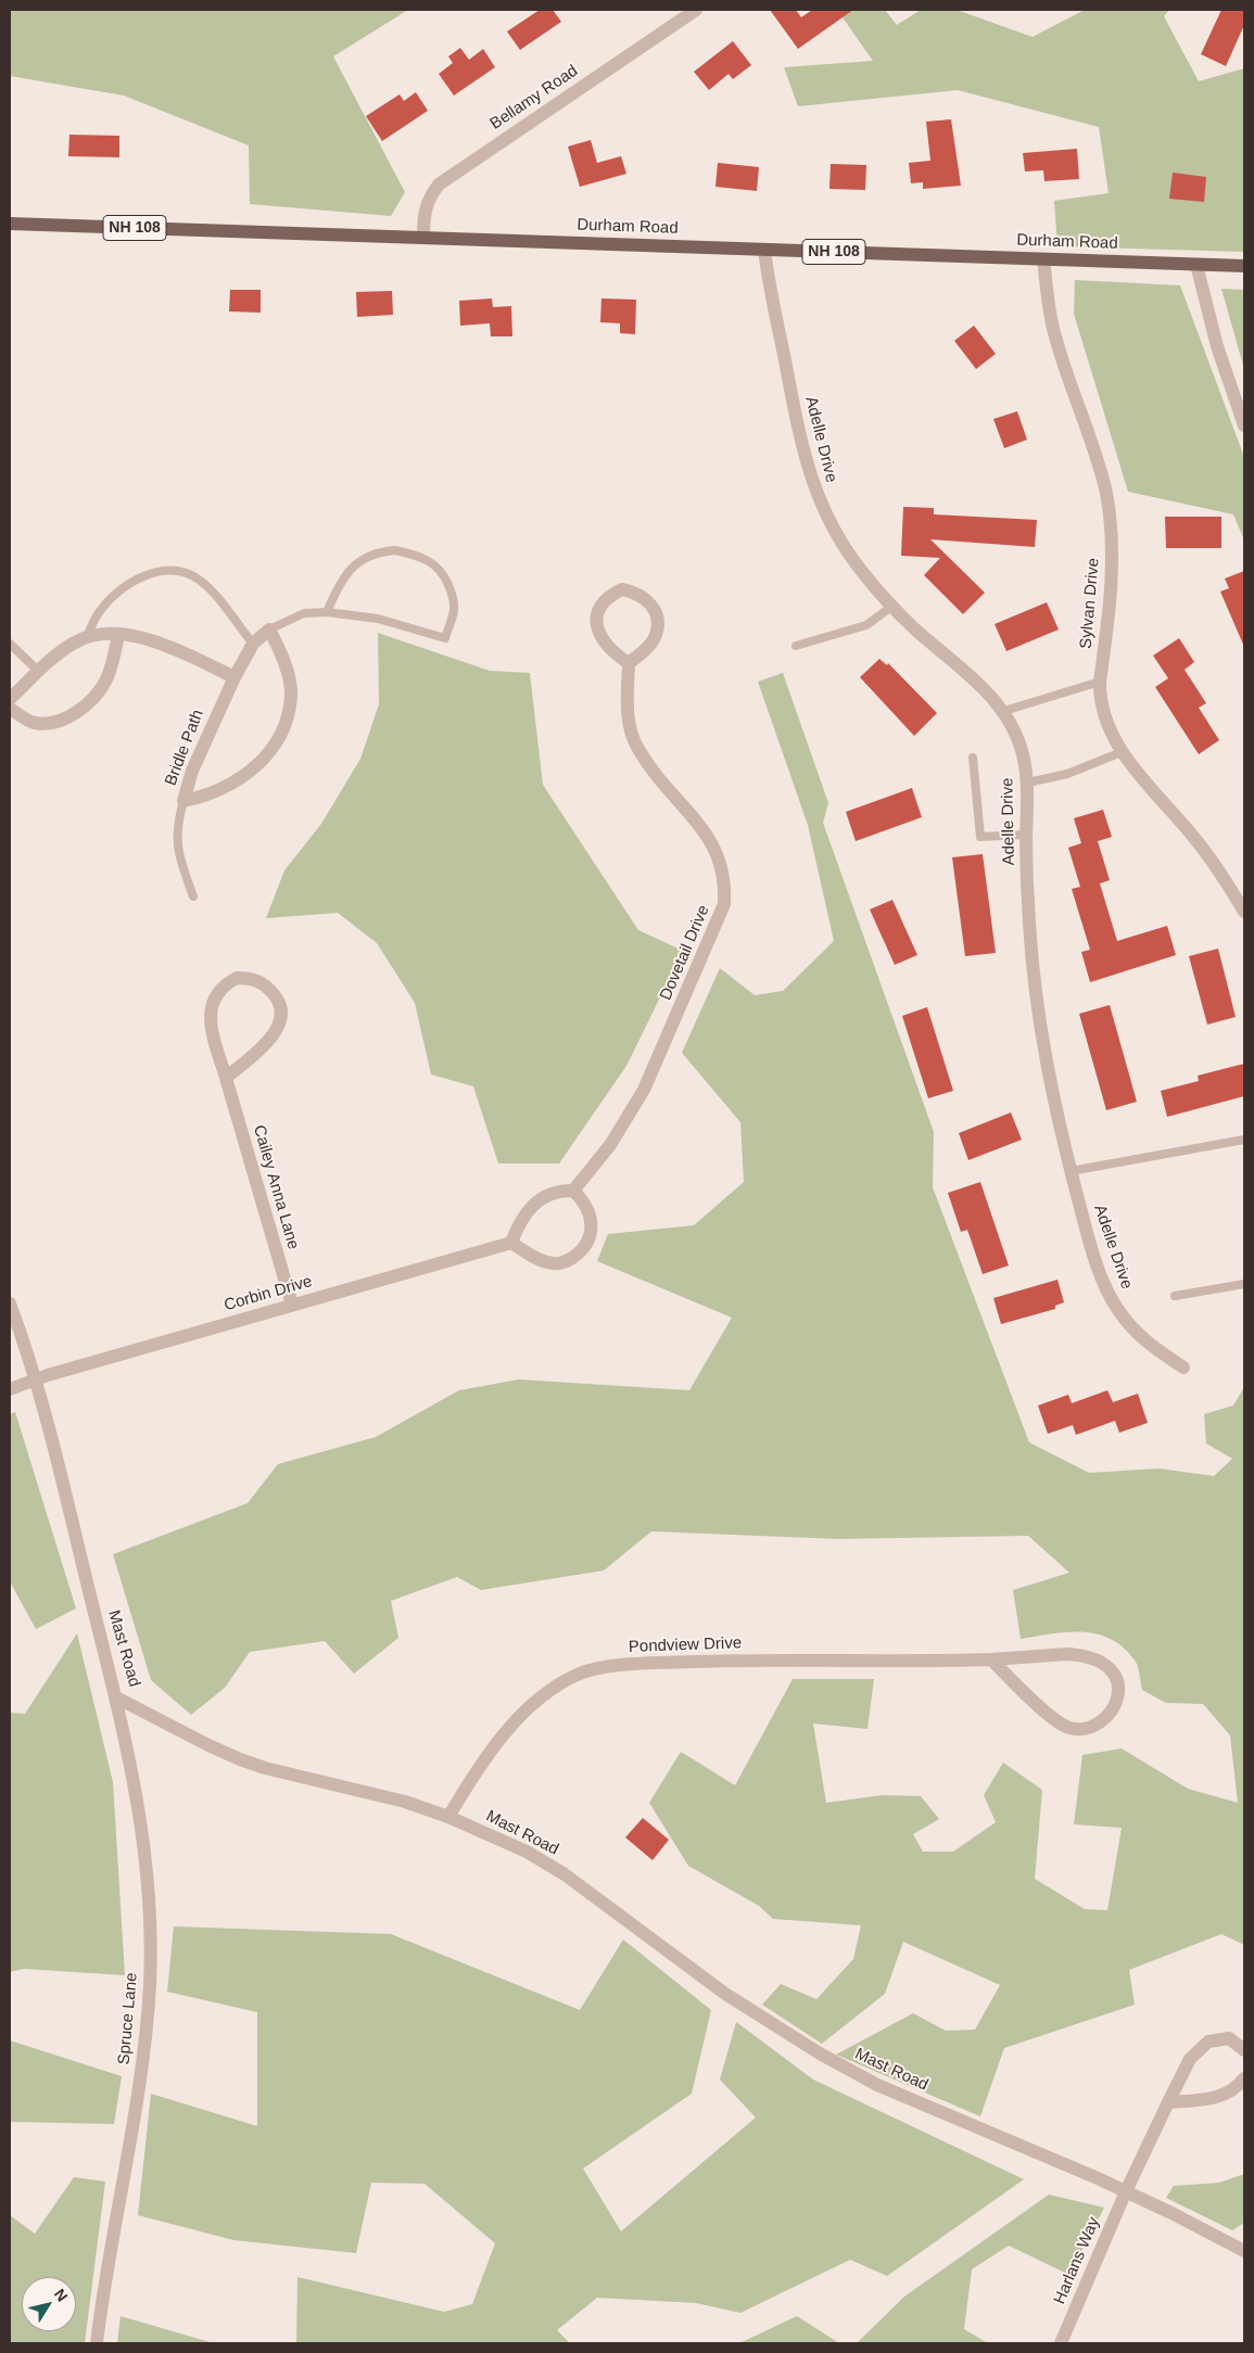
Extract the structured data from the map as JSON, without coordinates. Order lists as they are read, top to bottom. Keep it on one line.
{"streets":{"main road":["Durham Road","NH 108"],"street":["Bellamy Road","Adelle Drive","Sylvan Drive","Bridle Path","Dovetail Drive","Cailey Anna Lane","Corbin Drive","Pondview Drive","Mast Road","Spruce Lane","Harlans Way"]},"crossings":[["Bellamy Road","Durham Road"],["Durham Road","Adelle Drive"],["Durham Road","Sylvan Drive"],["Dovetail Drive","Corbin Drive"],["Cailey Anna Lane","Corbin Drive"],["Corbin Drive","Mast Road"],["Pondview Drive","Mast Road"],["Mast Road","Spruce Lane"],["Mast Road","Harlans Way"]],"north":"top right"}
